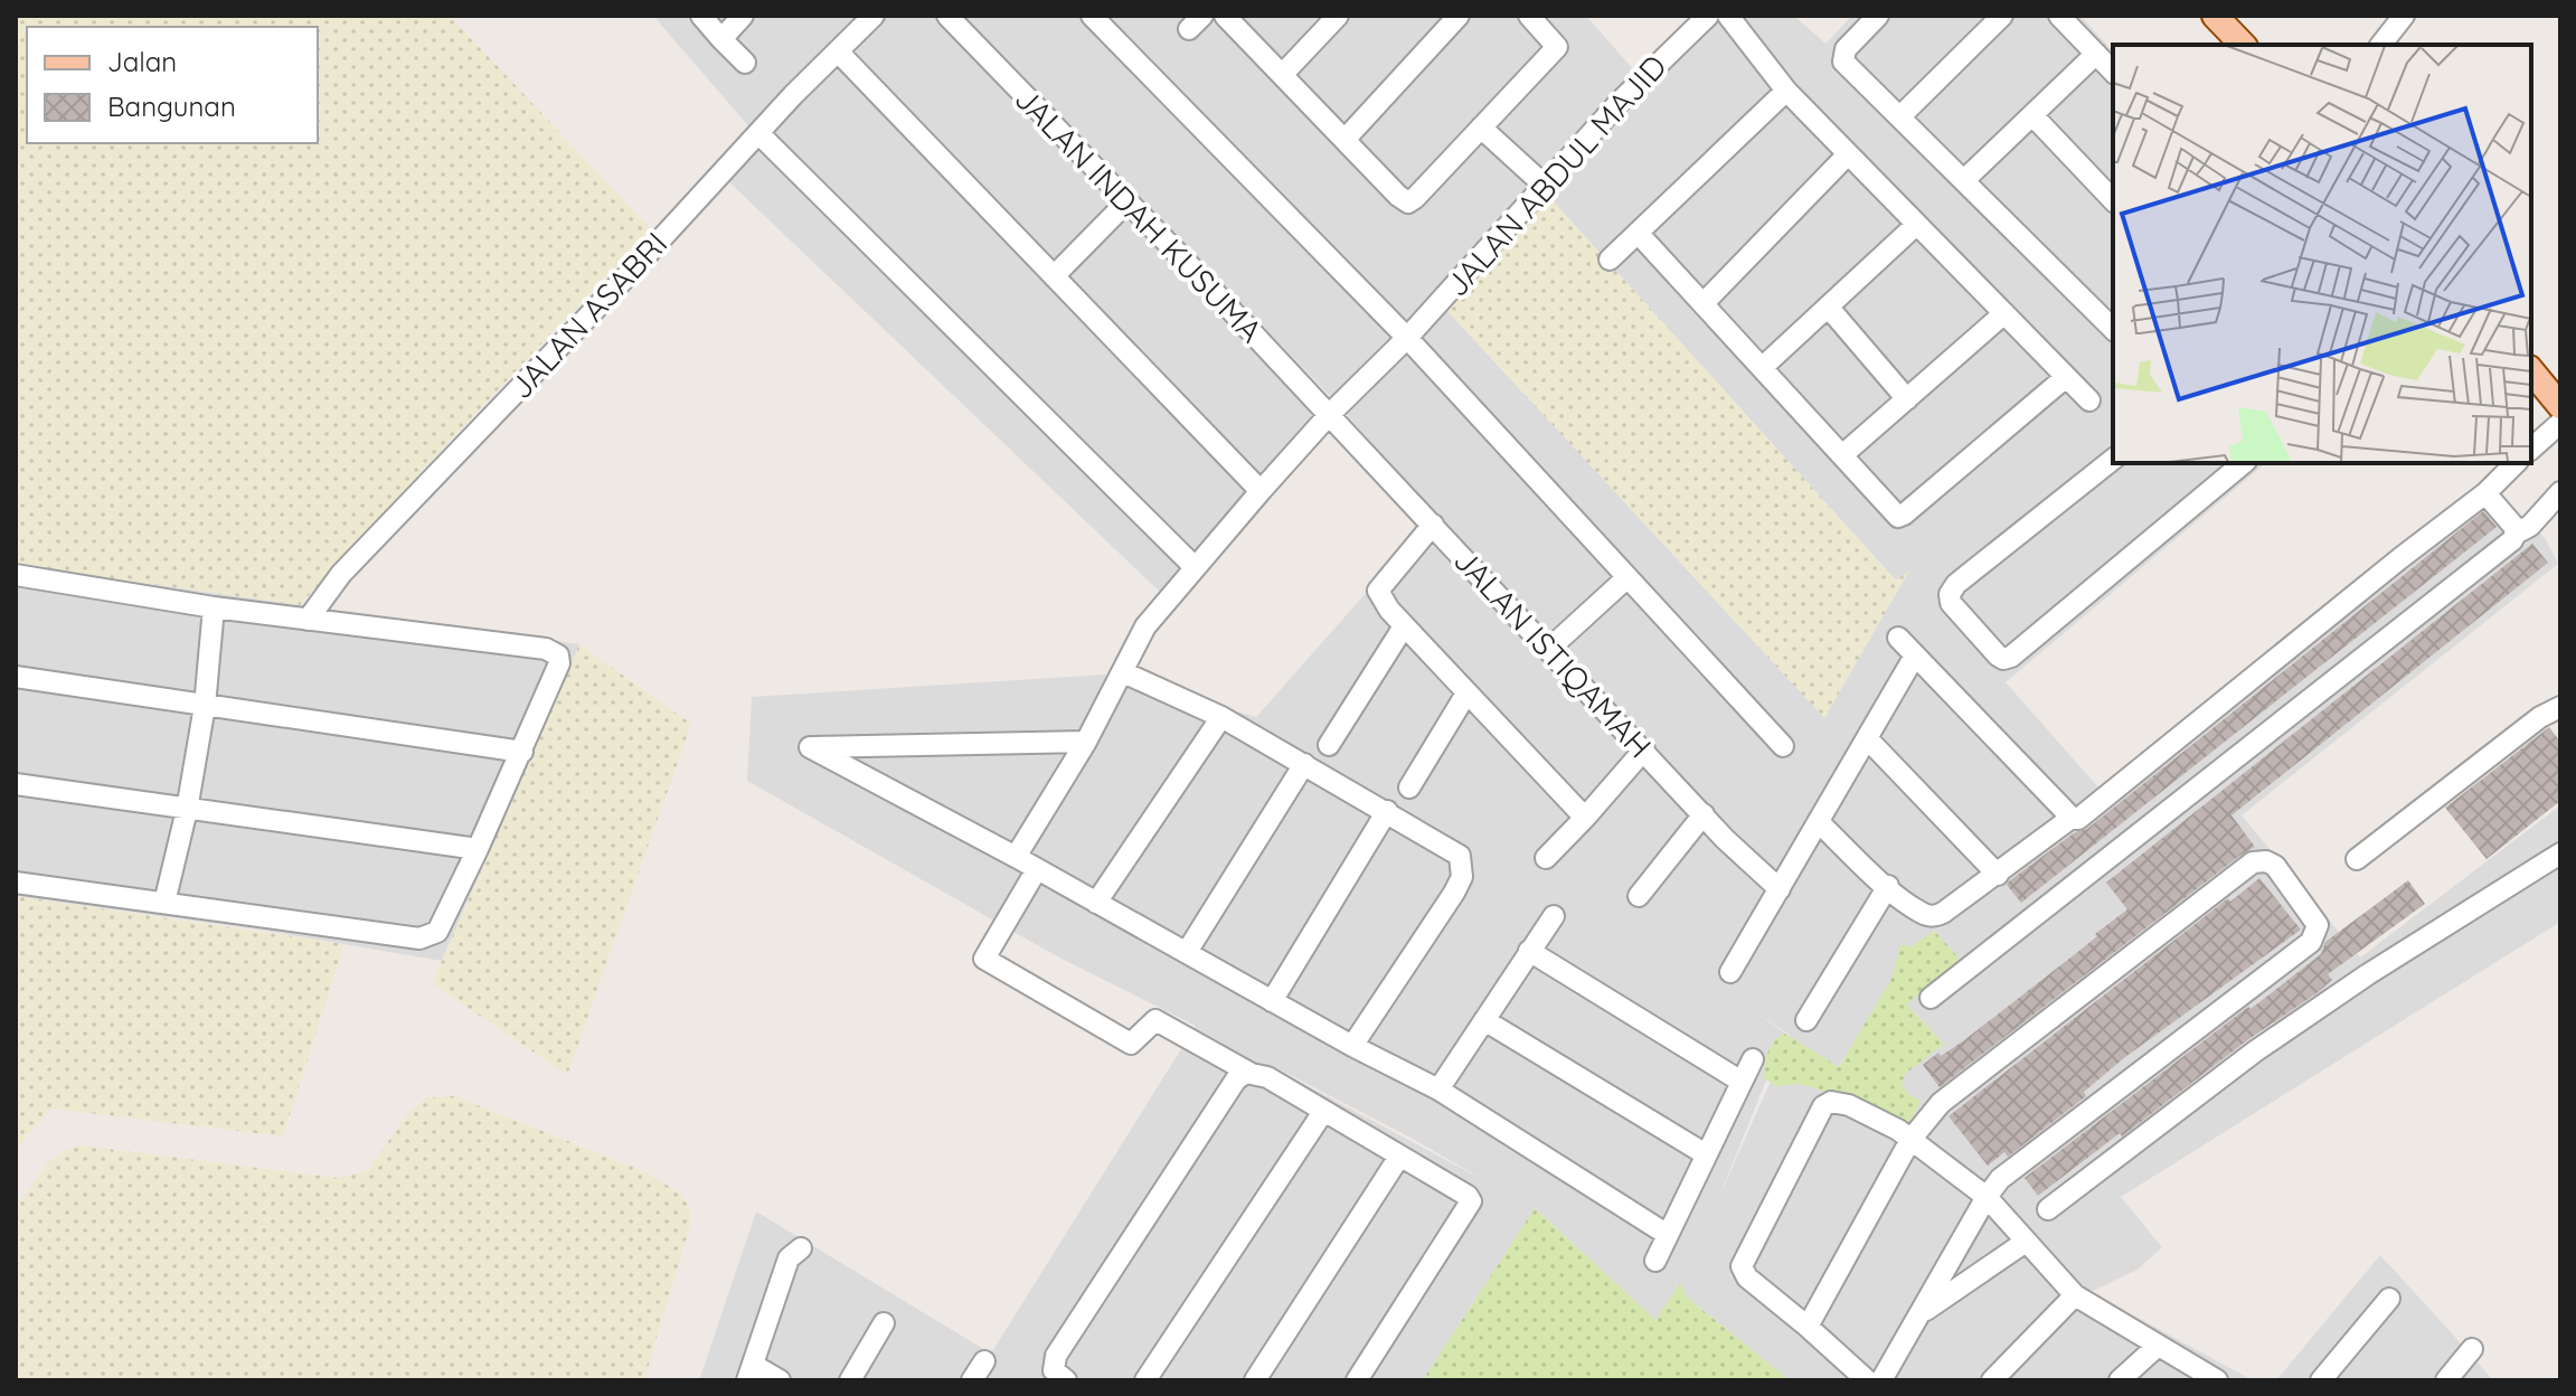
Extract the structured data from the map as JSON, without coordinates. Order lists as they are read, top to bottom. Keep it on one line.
{"streets":{"street":["JALAN ABDUL MAJID","JALAN INDAH KUSUMA","JALAN ASABRI","JALAN ISTIQAMAH"]},"crossings":[["JALAN ABDUL MAJID","JALAN INDAH KUSUMA"],["JALAN ABDUL MAJID","JALAN ISTIQAMAH"],["JALAN INDAH KUSUMA","JALAN ISTIQAMAH"]],"legend":["Jalan","Bangunan"]}
